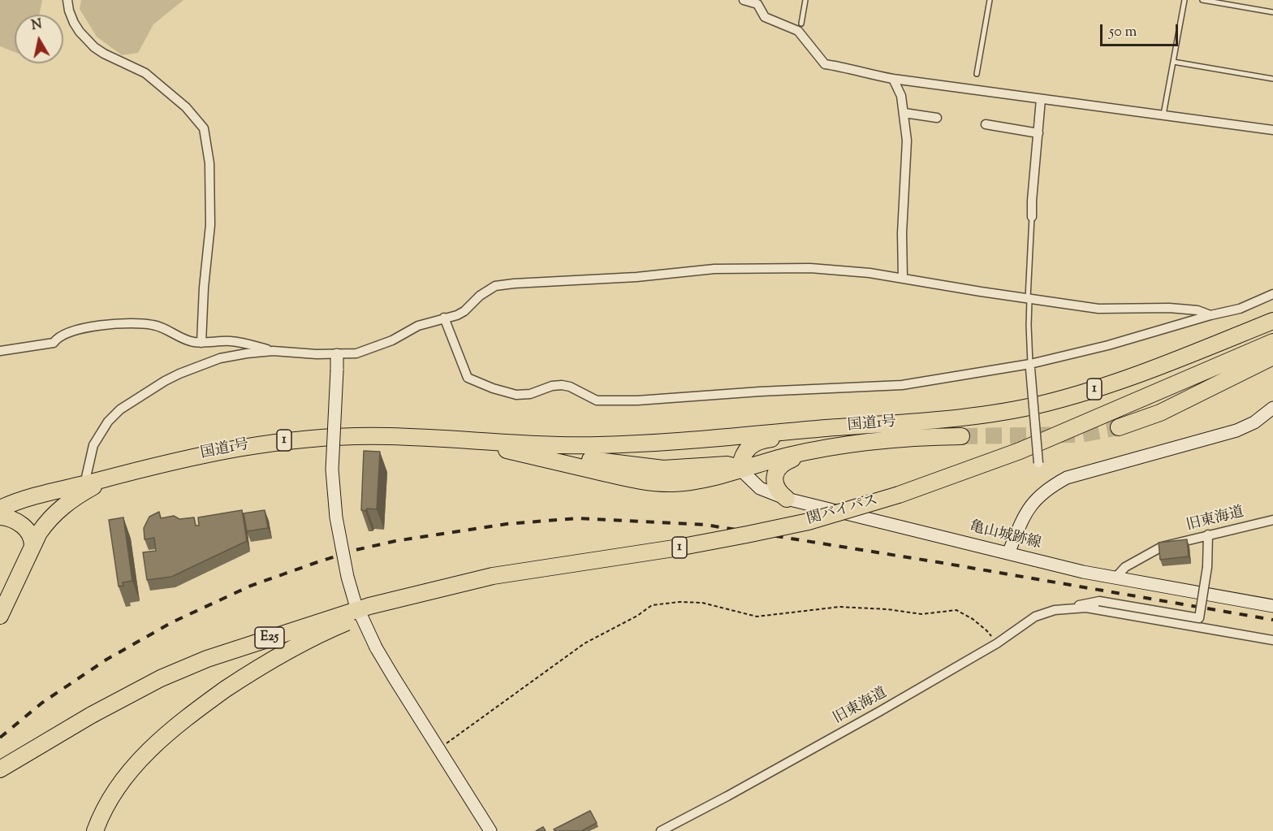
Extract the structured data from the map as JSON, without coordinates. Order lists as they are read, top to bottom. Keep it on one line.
{"streets":{"highway":["1","国道1号","関バイパス","E25"],"street":["旧東海道","亀山城跡線"]},"crossings":[["1","関バイパス"],["国道1号","亀山城跡線"],["関バイパス","E25"],["旧東海道","亀山城跡線"]],"scale_bar":"50 m","north":"top"}
